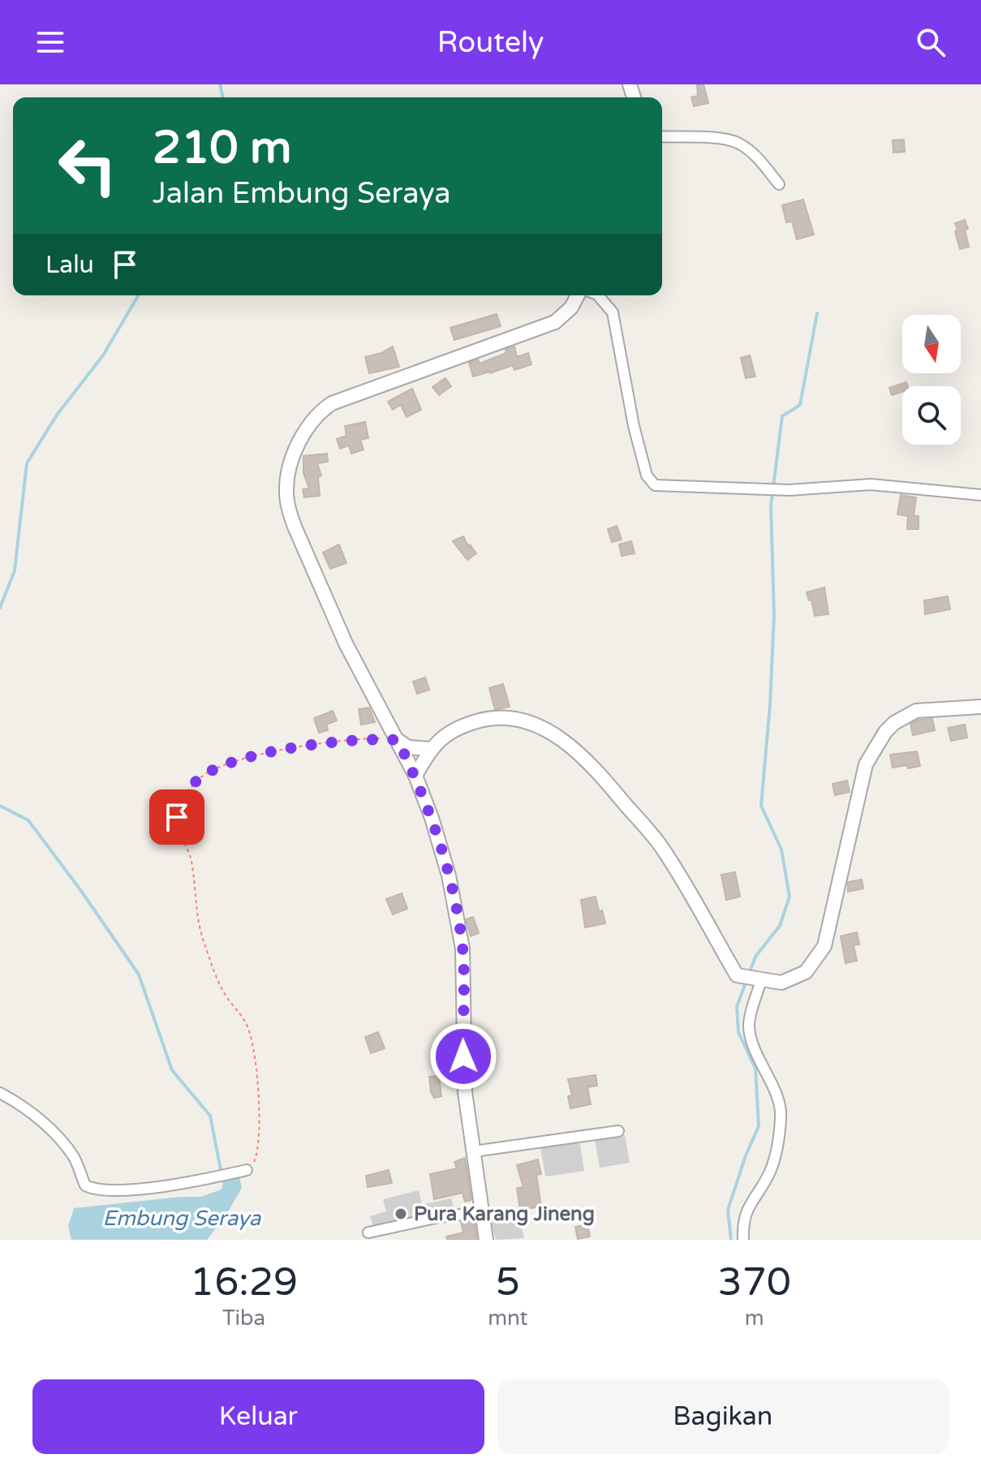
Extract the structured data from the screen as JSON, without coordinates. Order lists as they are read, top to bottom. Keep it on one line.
{"water":["Embung Seraya"],"places":["Pura Karang Jineng"],"north":"bottom","page":{"header":"Routely","turn":["210 m","Jalan Embung Seraya"],"then":"Lalu","eta":["16:29","Tiba","5","mnt","370","m"],"buttons":["Keluar","Bagikan"]}}
